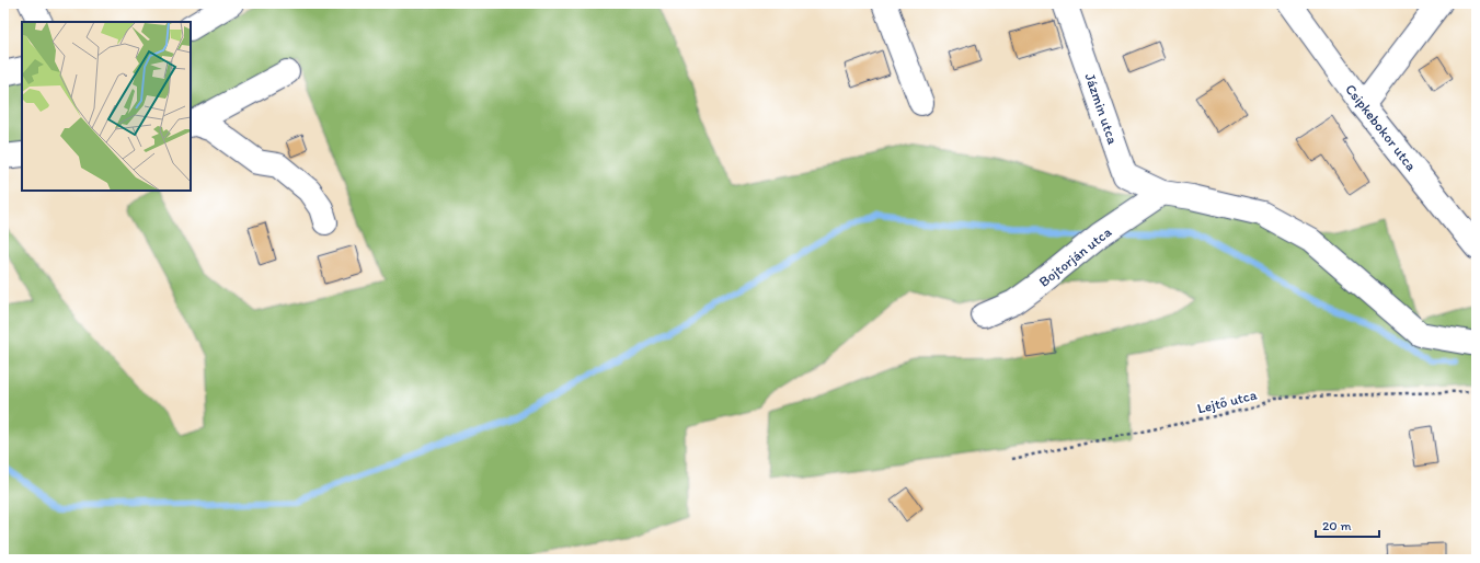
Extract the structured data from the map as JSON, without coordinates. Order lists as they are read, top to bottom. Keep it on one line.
{"streets":{"street":["Jázmin utca","Csipkebokor utca","Bojtorján utca"],"path":["Lejtő utca"]},"crossings":[["Jázmin utca","Bojtorján utca"]],"scale_bar":"20 m"}
